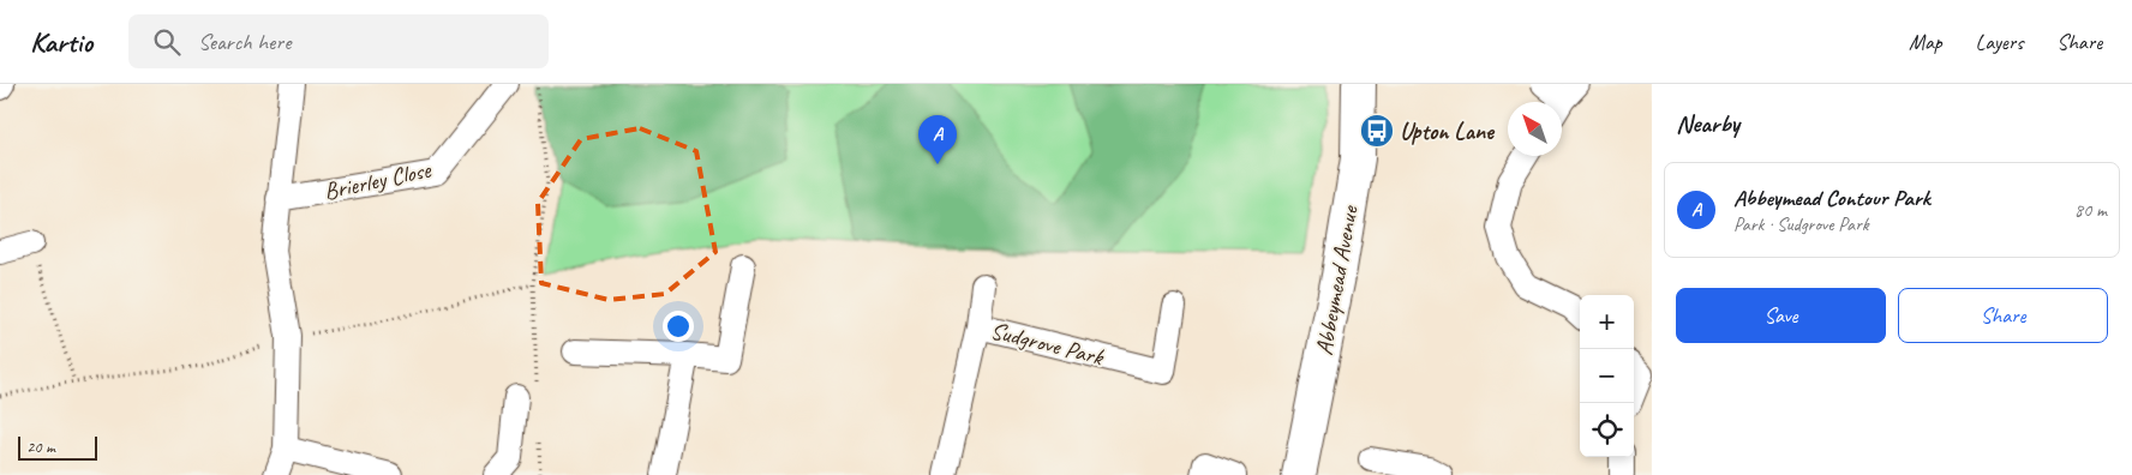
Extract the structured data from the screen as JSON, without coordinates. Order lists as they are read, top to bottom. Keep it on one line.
{"streets":{"street":["Brierley Close","Abbeymead Avenue","Sudgrove Park"]},"places":{"bus stop":["Upton Lane"]},"scale_bar":"20 m","north":"top left","page":{"header":"Kartio","search":"Search here","nav":["Map","Layers","Share"],"heading":"Nearby","pins":"A","list":[{"mark":"A","name":"Abbeymead Contour Park","note":"Park · Sudgrove Park","value":"80 m"}],"buttons":["Save","Share"],"map_buttons":["+","−"],"scale":"20 m"}}
